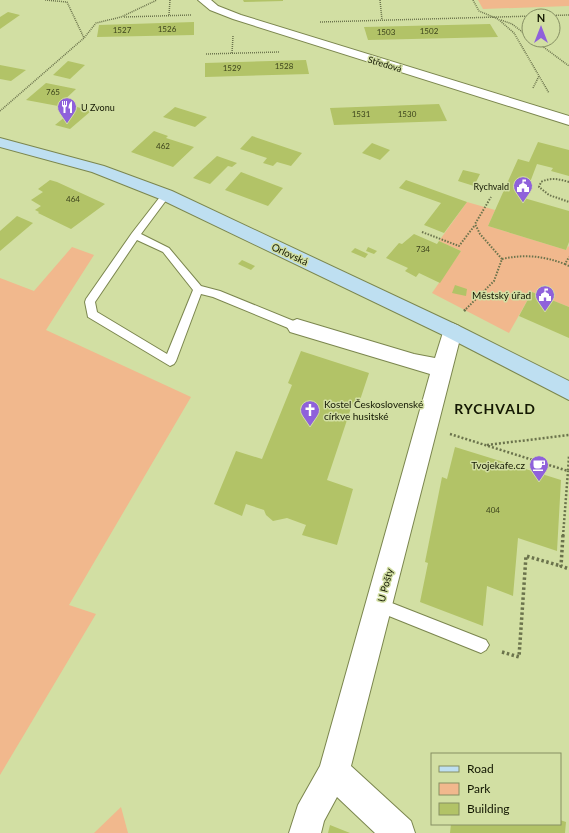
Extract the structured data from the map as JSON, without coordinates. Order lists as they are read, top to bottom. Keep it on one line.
{"streets":{"main road":["Orlovská"],"street":["Středová","U Pošty"]},"crossings":[["Orlovská","U Pošty"]],"districts":["RYCHVALD"],"places":{"restaurant":["U Zvonu"],"public building":["Rychvald","Městský úřad"],"church":["Kostel Československé církve husitské"],"cafe":["Tvojekafe.cz"]},"house_numbers":["1526","1527","1502","1503","1528","1529","765","1531","1530","462","464","734","404"],"legend":["Road","Park","Building"],"north":"top"}
